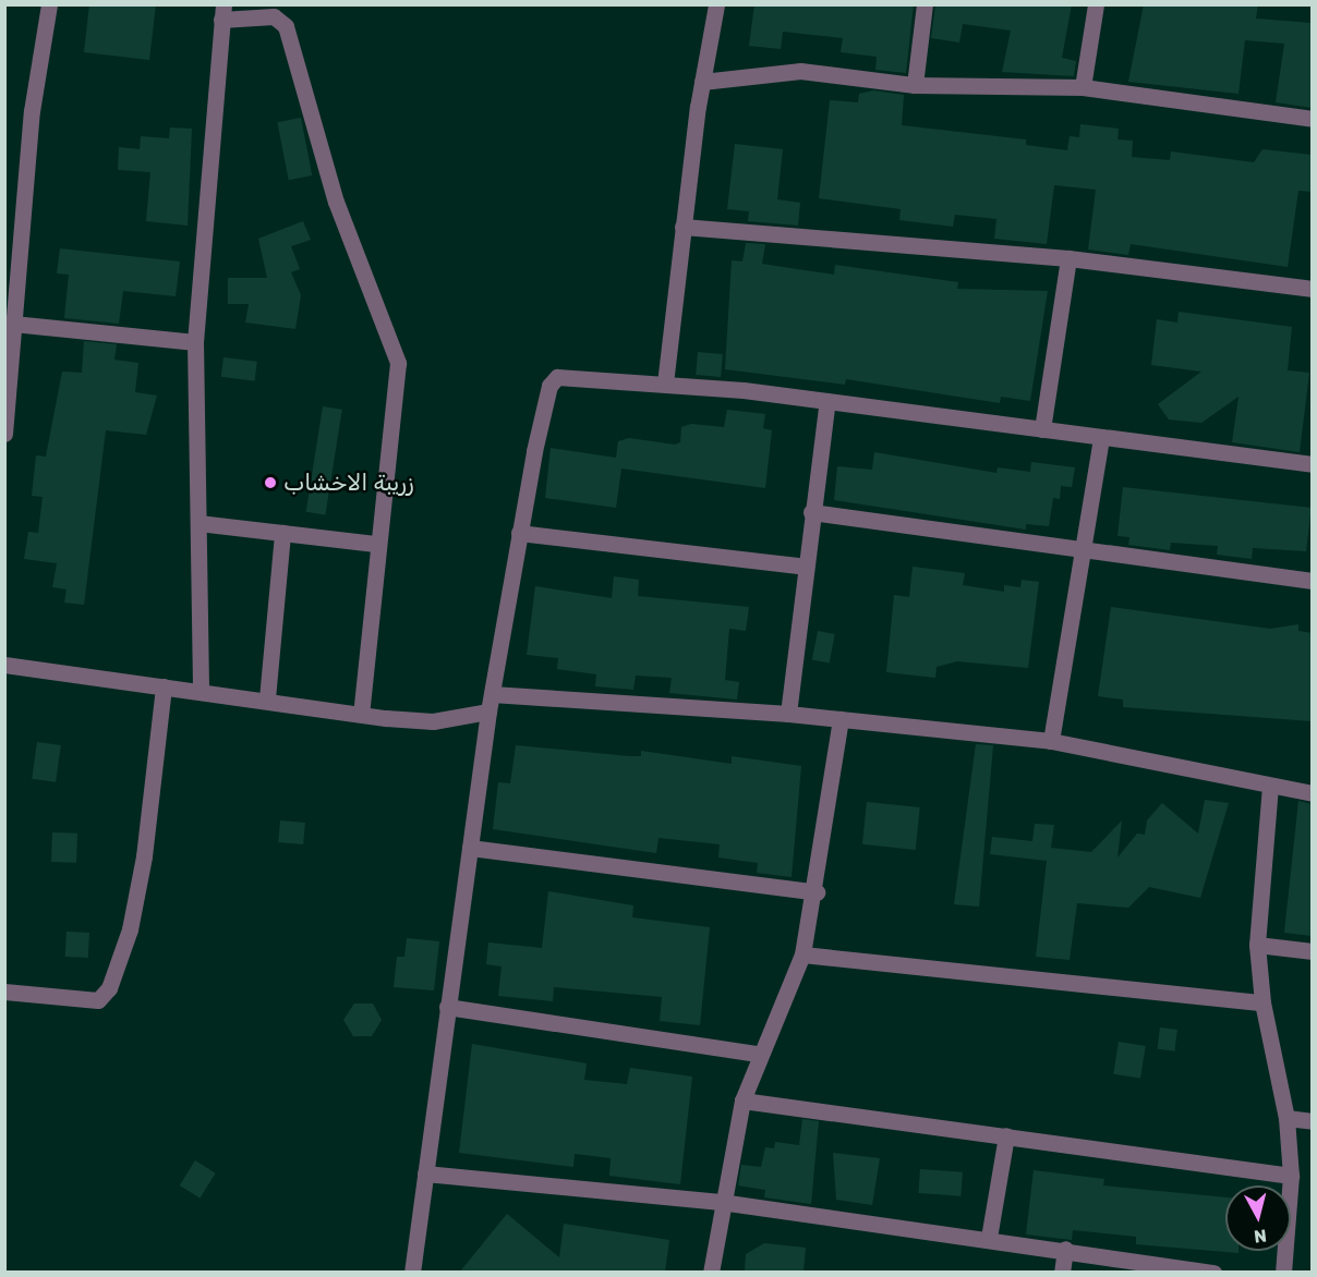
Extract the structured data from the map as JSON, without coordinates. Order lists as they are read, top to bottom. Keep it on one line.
{"places":["زريبة الاخشاب"],"north":"bottom"}
